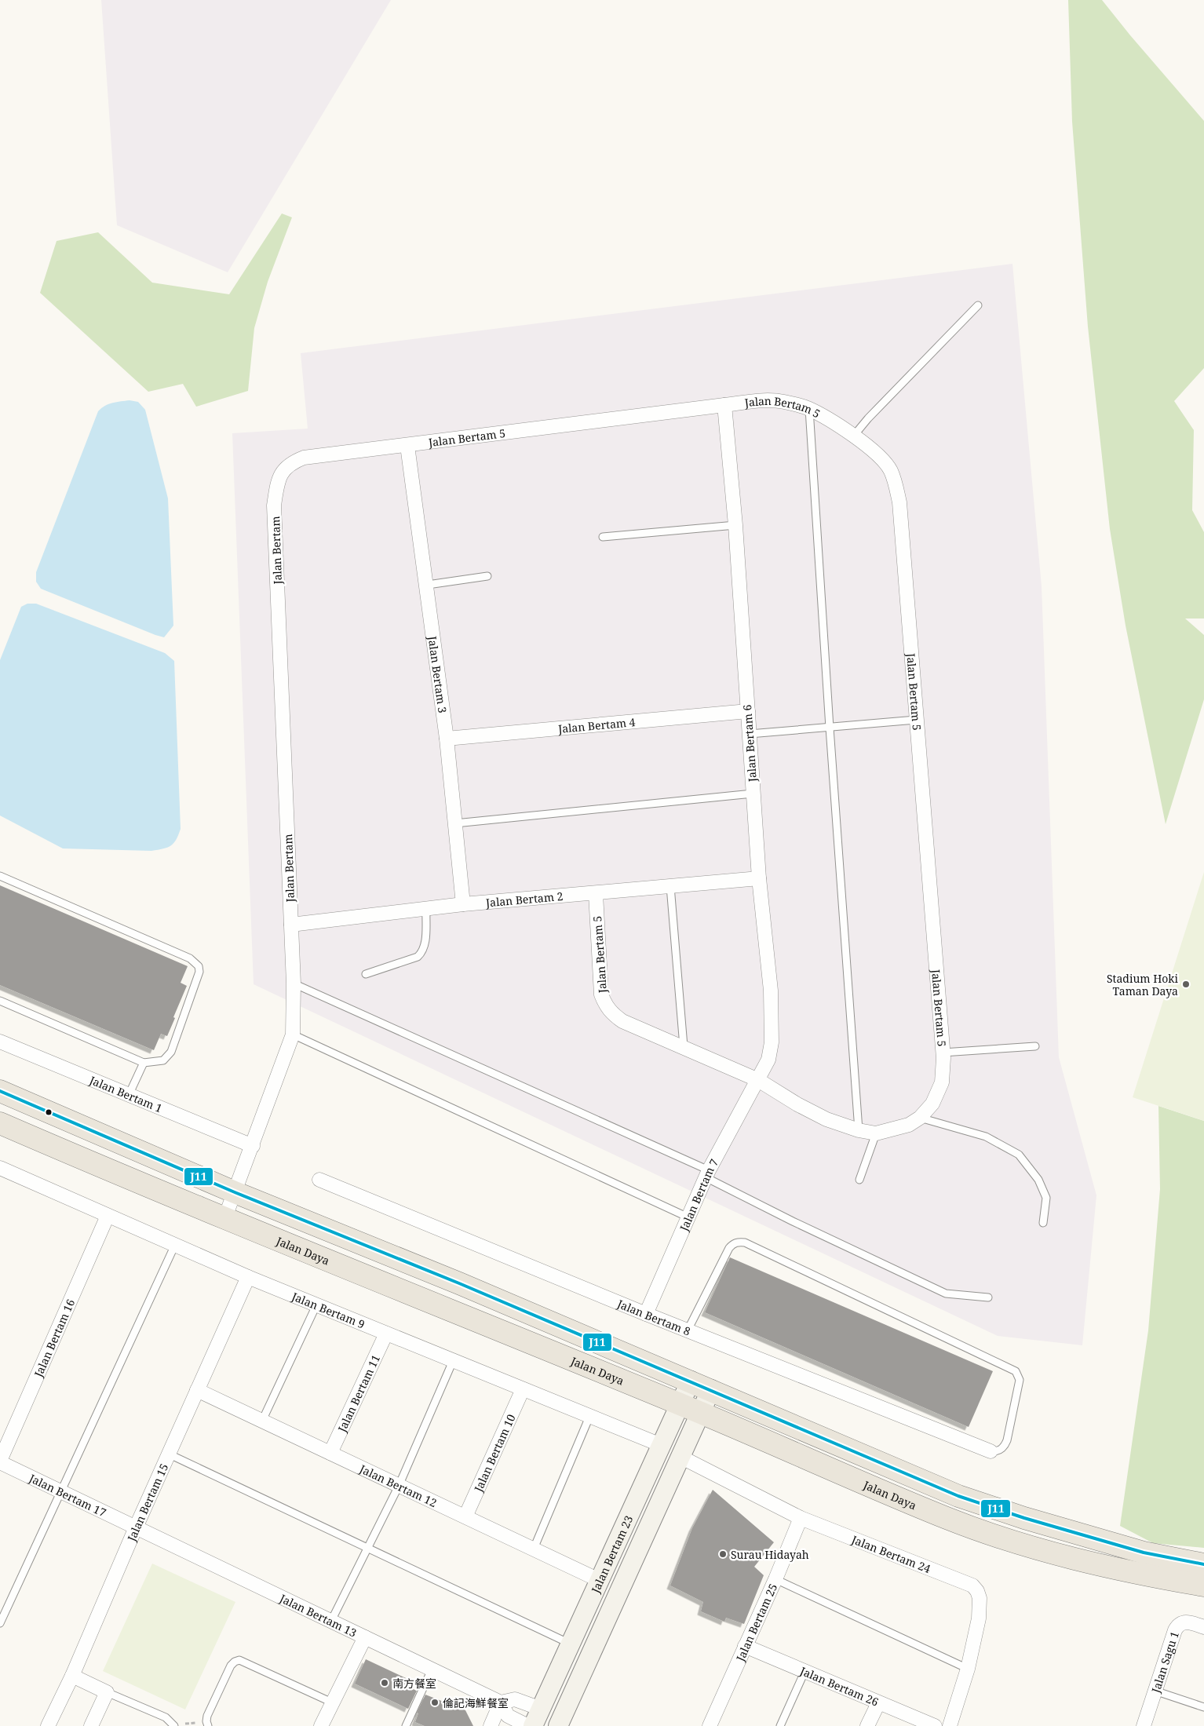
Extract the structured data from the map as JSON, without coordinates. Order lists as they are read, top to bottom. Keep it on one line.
{"streets":{"main road":["Jalan Daya"],"street":["Jalan Bertam 5","Jalan Bertam","Jalan Bertam 3","Jalan Bertam 4","Jalan Bertam 6","Jalan Bertam 2","Jalan Bertam 1","Jalan Bertam 7","Jalan Bertam 9","Jalan Bertam 8","Jalan Bertam 16","Jalan Bertam 11","Jalan Bertam 10","Jalan Bertam 12","Jalan Bertam 17","Jalan Bertam 15","Jalan Bertam 23","Jalan Bertam 24","Jalan Bertam 13","Jalan Bertam 25","Jalan Sagu 1","Jalan Bertam 26"]},"crossings":[["Jalan Bertam 5","Jalan Bertam"],["Jalan Bertam 5","Jalan Bertam 3"],["Jalan Bertam 5","Jalan Bertam 6"],["Jalan Bertam 5","Jalan Bertam 2"],["Jalan Bertam 5","Jalan Bertam 7"],["Jalan Bertam","Jalan Bertam 2"],["Jalan Bertam","Jalan Bertam 1"],["Jalan Bertam","Jalan Daya"],["Jalan Bertam 3","Jalan Bertam 4"],["Jalan Bertam 3","Jalan Bertam 2"],["Jalan Bertam 4","Jalan Bertam 6"],["Jalan Bertam 6","Jalan Bertam 2"],["Jalan Bertam 6","Jalan Bertam 7"],["Jalan Bertam 7","Jalan Bertam 8"],["Jalan Daya","Jalan Bertam 23"],["Jalan Bertam 9","Jalan Bertam 16"],["Jalan Bertam 9","Jalan Bertam 11"],["Jalan Bertam 9","Jalan Bertam 10"],["Jalan Bertam 9","Jalan Bertam 15"],["Jalan Bertam 9","Jalan Bertam 23"],["Jalan Bertam 16","Jalan Bertam 17"],["Jalan Bertam 11","Jalan Bertam 12"],["Jalan Bertam 10","Jalan Bertam 12"],["Jalan Bertam 12","Jalan Bertam 15"],["Jalan Bertam 12","Jalan Bertam 23"],["Jalan Bertam 17","Jalan Bertam 15"],["Jalan Bertam 17","Jalan Bertam 13"],["Jalan Bertam 15","Jalan Bertam 13"],["Jalan Bertam 23","Jalan Bertam 24"],["Jalan Bertam 23","Jalan Bertam 13"],["Jalan Bertam 24","Jalan Bertam 25"],["Jalan Bertam 25","Jalan Bertam 26"]],"places":["Stadium Hoki Taman Daya","Surau Hidayah","南方餐室","倫記海鮮餐室"],"lines":["transit line J11"]}
